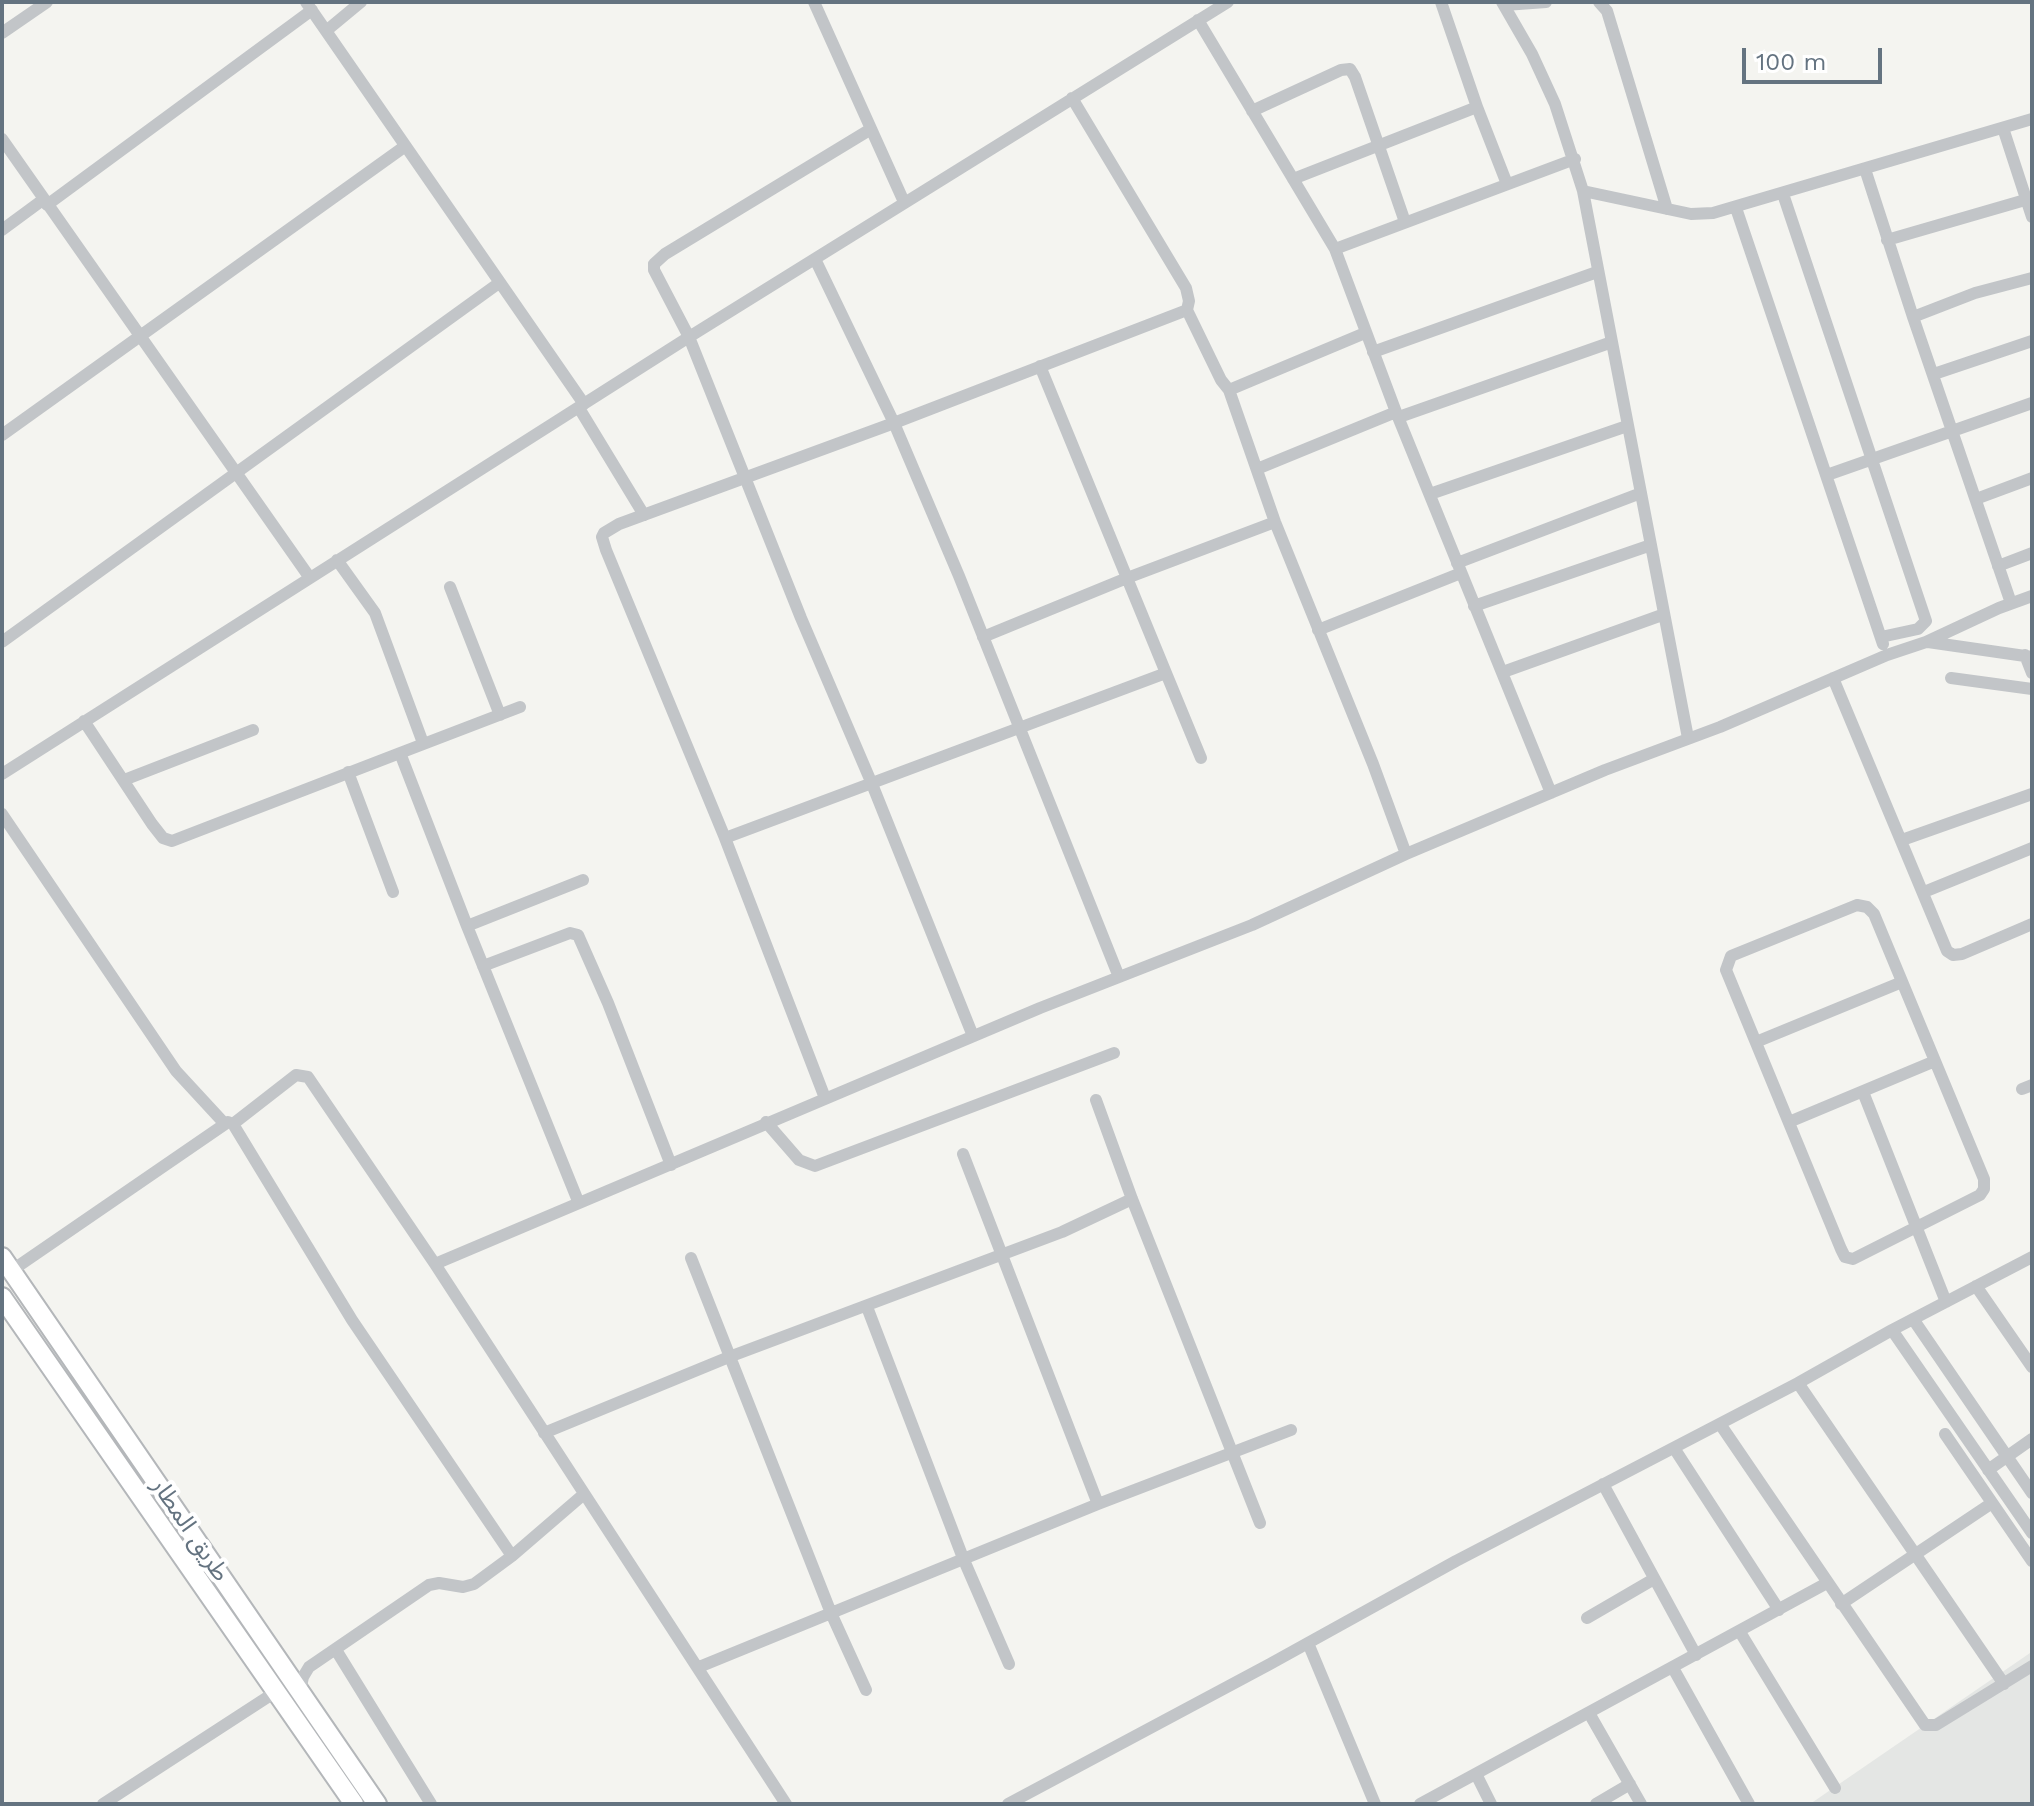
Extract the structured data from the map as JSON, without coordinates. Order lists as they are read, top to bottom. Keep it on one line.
{"streets":{"highway":["طريق المطار"]},"scale_bar":"100 m"}
